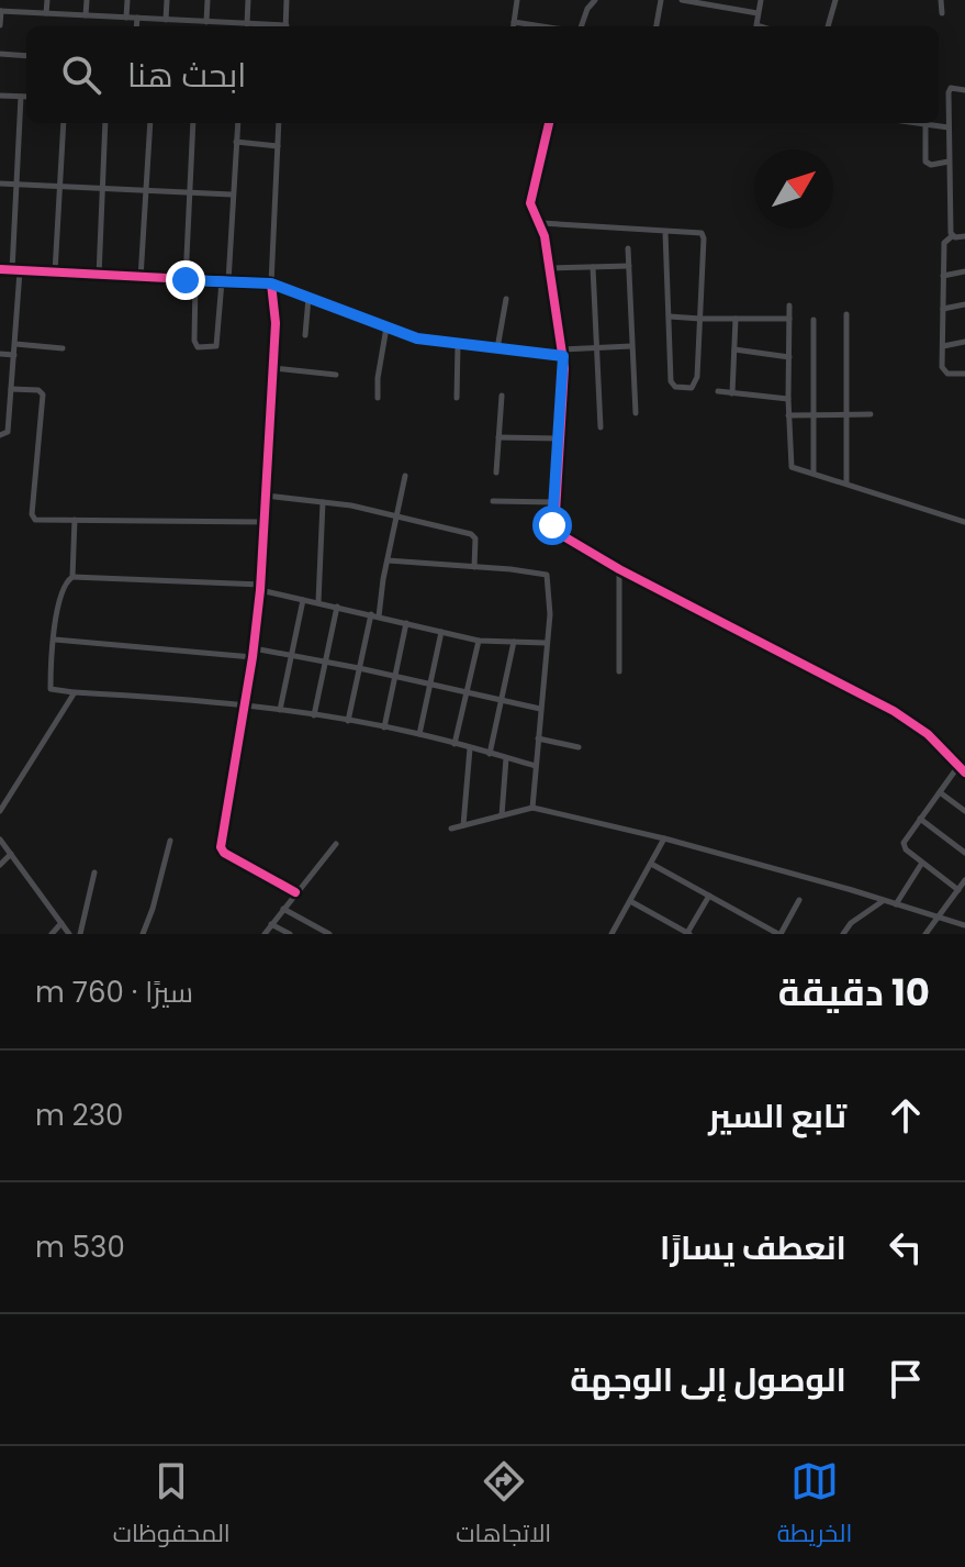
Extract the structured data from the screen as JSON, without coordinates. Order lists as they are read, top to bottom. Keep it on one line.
{"north":"top right","page":{"search":"ابحث هنا","heading":["10 دقيقة","سيرًا · 760 m"],"list":[["تابع السير","230 m"],["انعطف يسارًا","530 m"],"الوصول إلى الوجهة"],"nav":["الخريطة","الاتجاهات","المحفوظات"]}}
